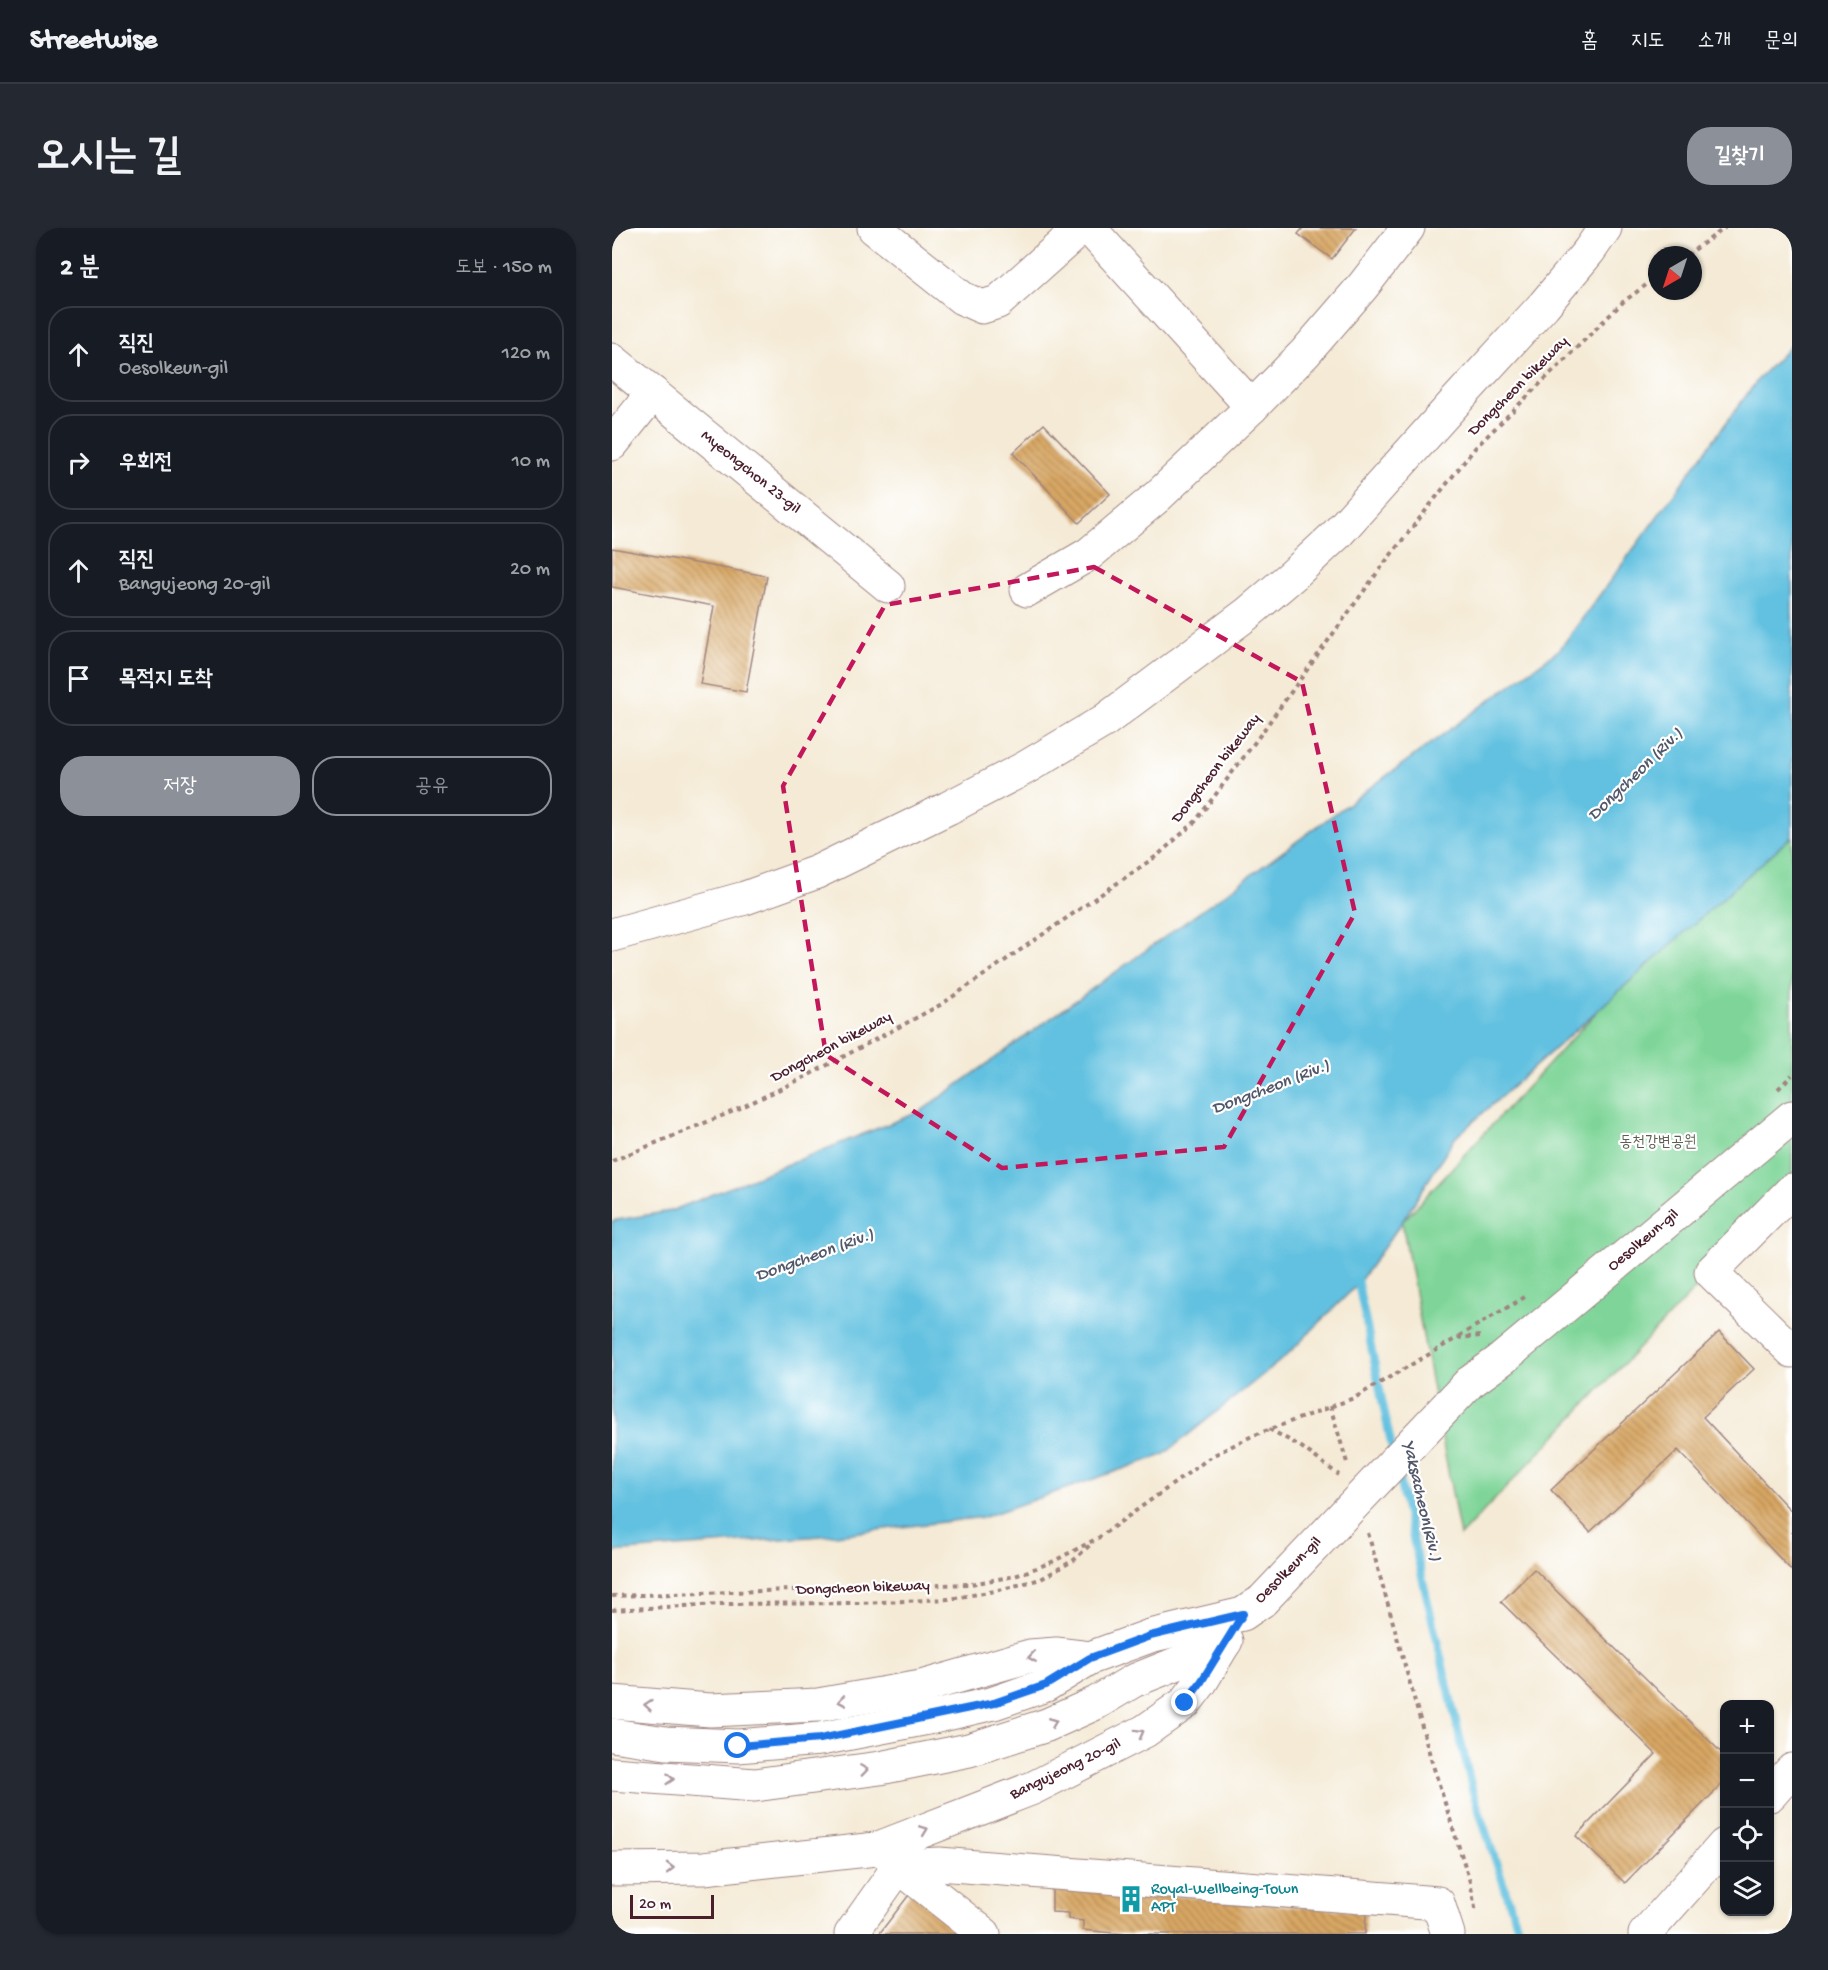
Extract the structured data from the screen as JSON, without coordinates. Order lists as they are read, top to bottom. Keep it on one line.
{"streets":{"street":["Myeongchon 23-gil","Oesolkeun-gil","Bangujeong 20-gil"],"path":["Dongcheon bikeway"]},"crossings":[["Oesolkeun-gil","Bangujeong 20-gil"]],"water":["Dongcheon (Riv.)","Yaksacheon(Riv.)"],"parks":["동천강변공원"],"places":{"building":["Royal-Wellbeing-Town APT"]},"scale_bar":"20 m","north":"bottom left","page":{"header":"Streetwise","nav":["홈","지도","소개","문의"],"buttons":["길찾기",["저장","공유"]],"title":"오시는 길","heading":["2 분","도보 · 150 m"],"list":[["직진","Oesolkeun-gil","120 m"],["우회전","10 m"],["직진","Bangujeong 20-gil","20 m"],"목적지 도착"],"map_buttons":["+","−"],"scale":"20 m"}}
